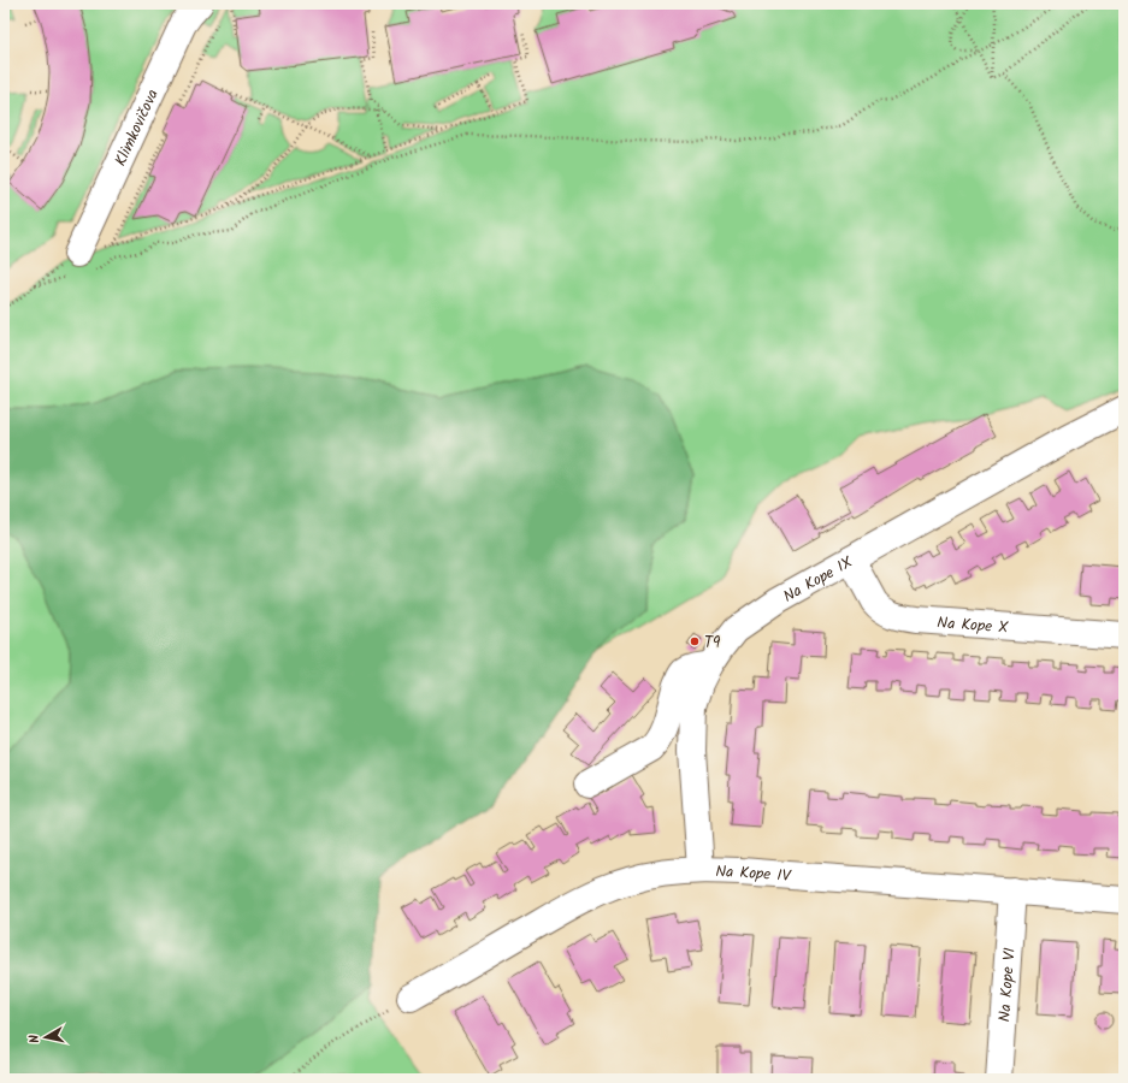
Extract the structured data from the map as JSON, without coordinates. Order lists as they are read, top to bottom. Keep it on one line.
{"streets":{"street":["Klimkovičova","Na Kope IX","Na Kope X","Na Kope IV","Na Kope VI"]},"crossings":[["Na Kope IX","Na Kope X"],["Na Kope IX","Na Kope IV"],["Na Kope IV","Na Kope VI"]],"places":["T9"],"north":"left"}
